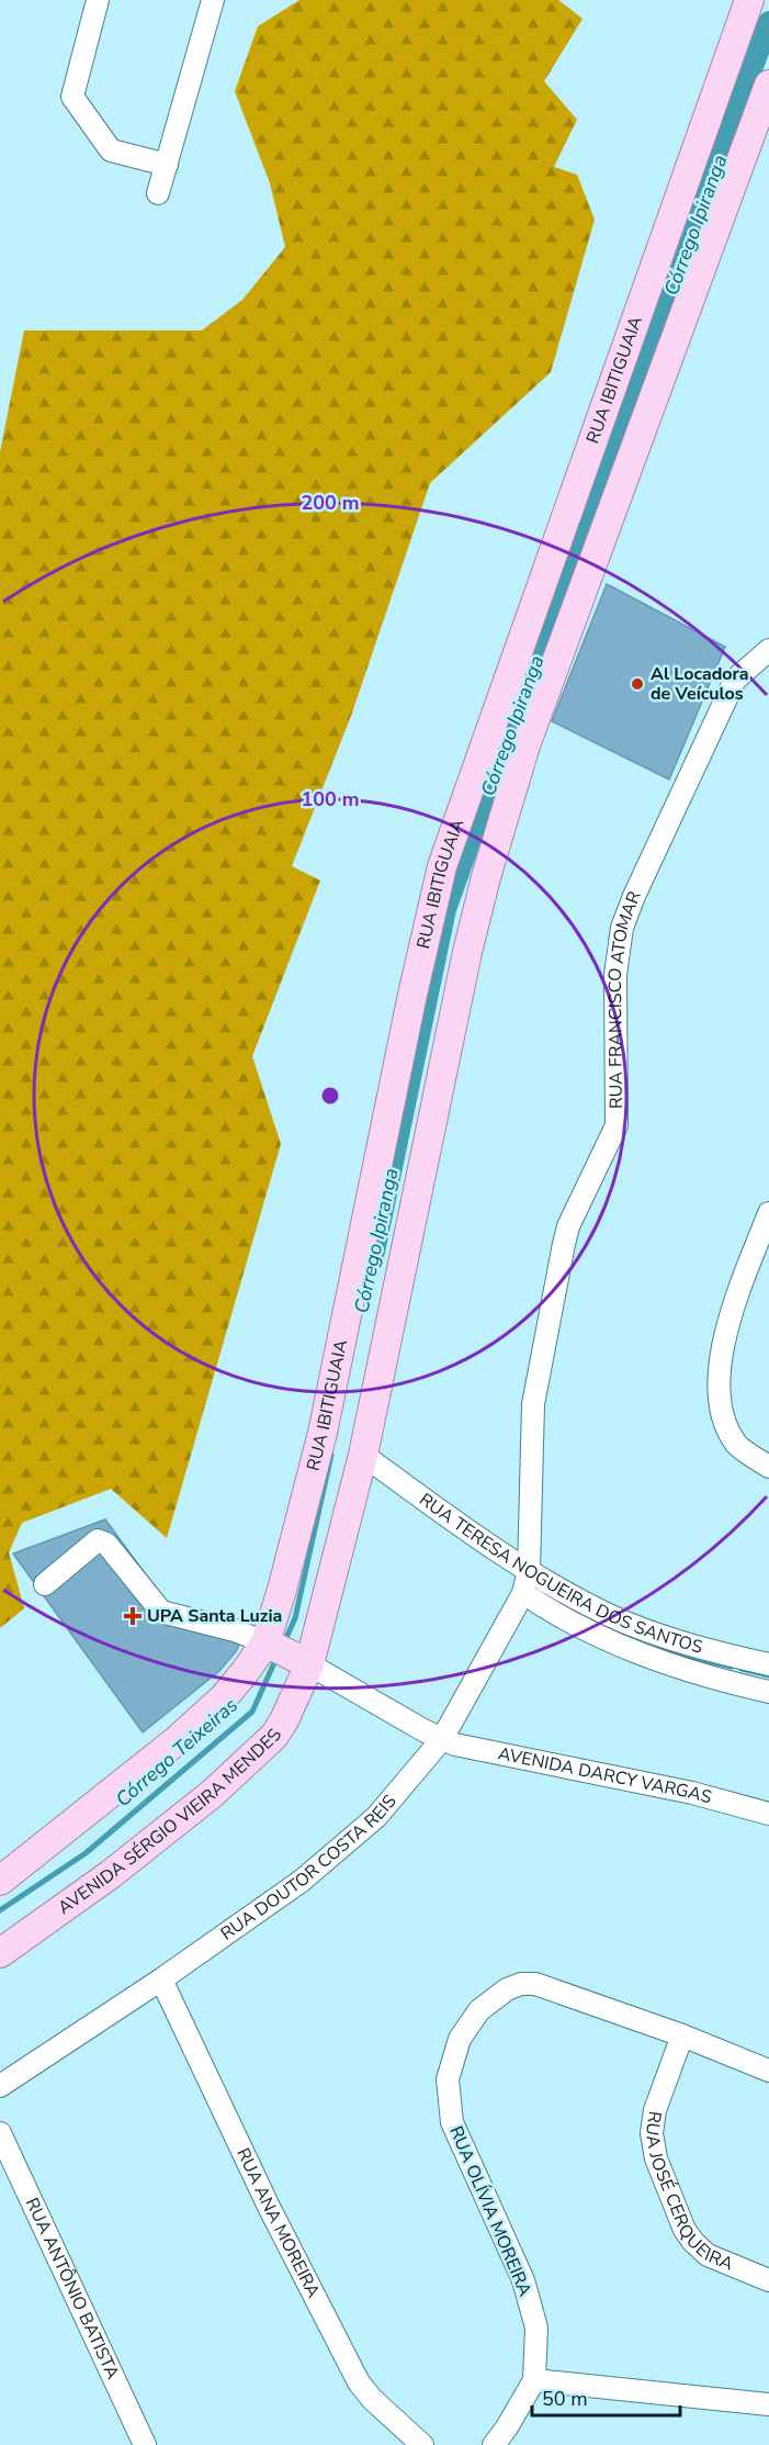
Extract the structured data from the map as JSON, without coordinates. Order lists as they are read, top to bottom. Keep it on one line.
{"streets":{"main road":["RUA IBITIGUAIA","AVENIDA SÉRGIO VIEIRA MENDES"],"street":["RUA FRANCISCO ATOMAR","RUA TERESA NOGUEIRA DOS SANTOS","AVENIDA DARCY VARGAS","RUA DOUTOR COSTA REIS","RUA JOSÉ CERQUEIRA","RUA OLÍVIA MOREIRA","RUA ANA MOREIRA","RUA ANTÔNIO BATISTA"]},"crossings":[["RUA IBITIGUAIA","AVENIDA DARCY VARGAS"],["RUA IBITIGUAIA","AVENIDA SÉRGIO VIEIRA MENDES"],["RUA FRANCISCO ATOMAR","RUA TERESA NOGUEIRA DOS SANTOS"],["RUA FRANCISCO ATOMAR","RUA DOUTOR COSTA REIS"],["RUA TERESA NOGUEIRA DOS SANTOS","RUA DOUTOR COSTA REIS"],["AVENIDA DARCY VARGAS","AVENIDA SÉRGIO VIEIRA MENDES"],["AVENIDA DARCY VARGAS","RUA DOUTOR COSTA REIS"],["RUA DOUTOR COSTA REIS","RUA ANA MOREIRA"],["RUA JOSÉ CERQUEIRA","RUA OLÍVIA MOREIRA"]],"water":["Córrego Ipiranga","Córrego Teixeiras"],"places":{"other":["Al Locadora de Veículos"],"health":["UPA Santa Luzia"]},"scale_bar":"50 m","rings":["200 m","100 m"]}
